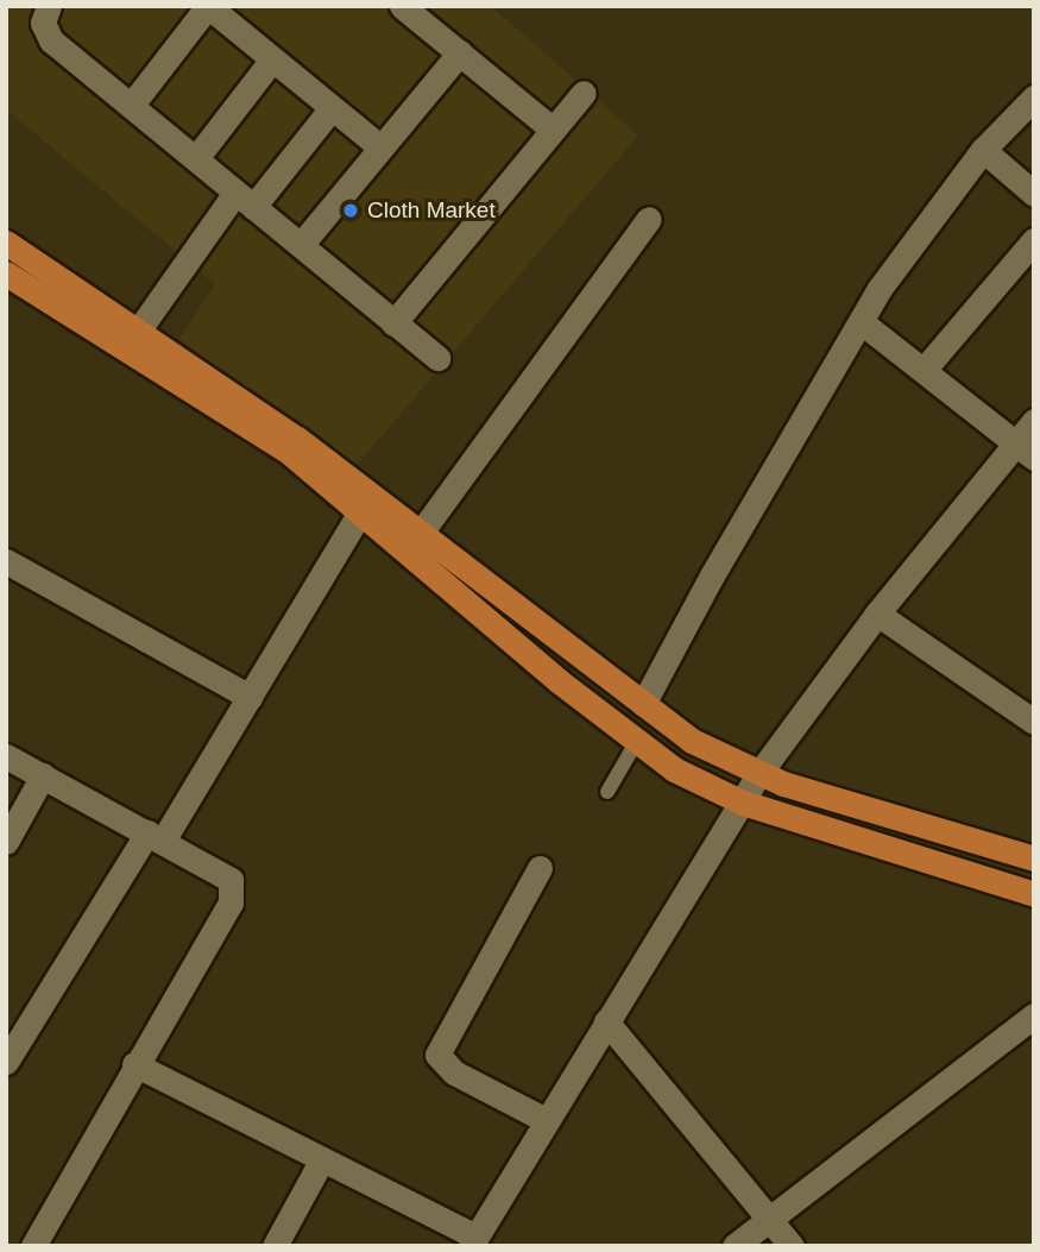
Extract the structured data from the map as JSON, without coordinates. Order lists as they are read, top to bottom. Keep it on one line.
{"places":["Cloth Market"]}
